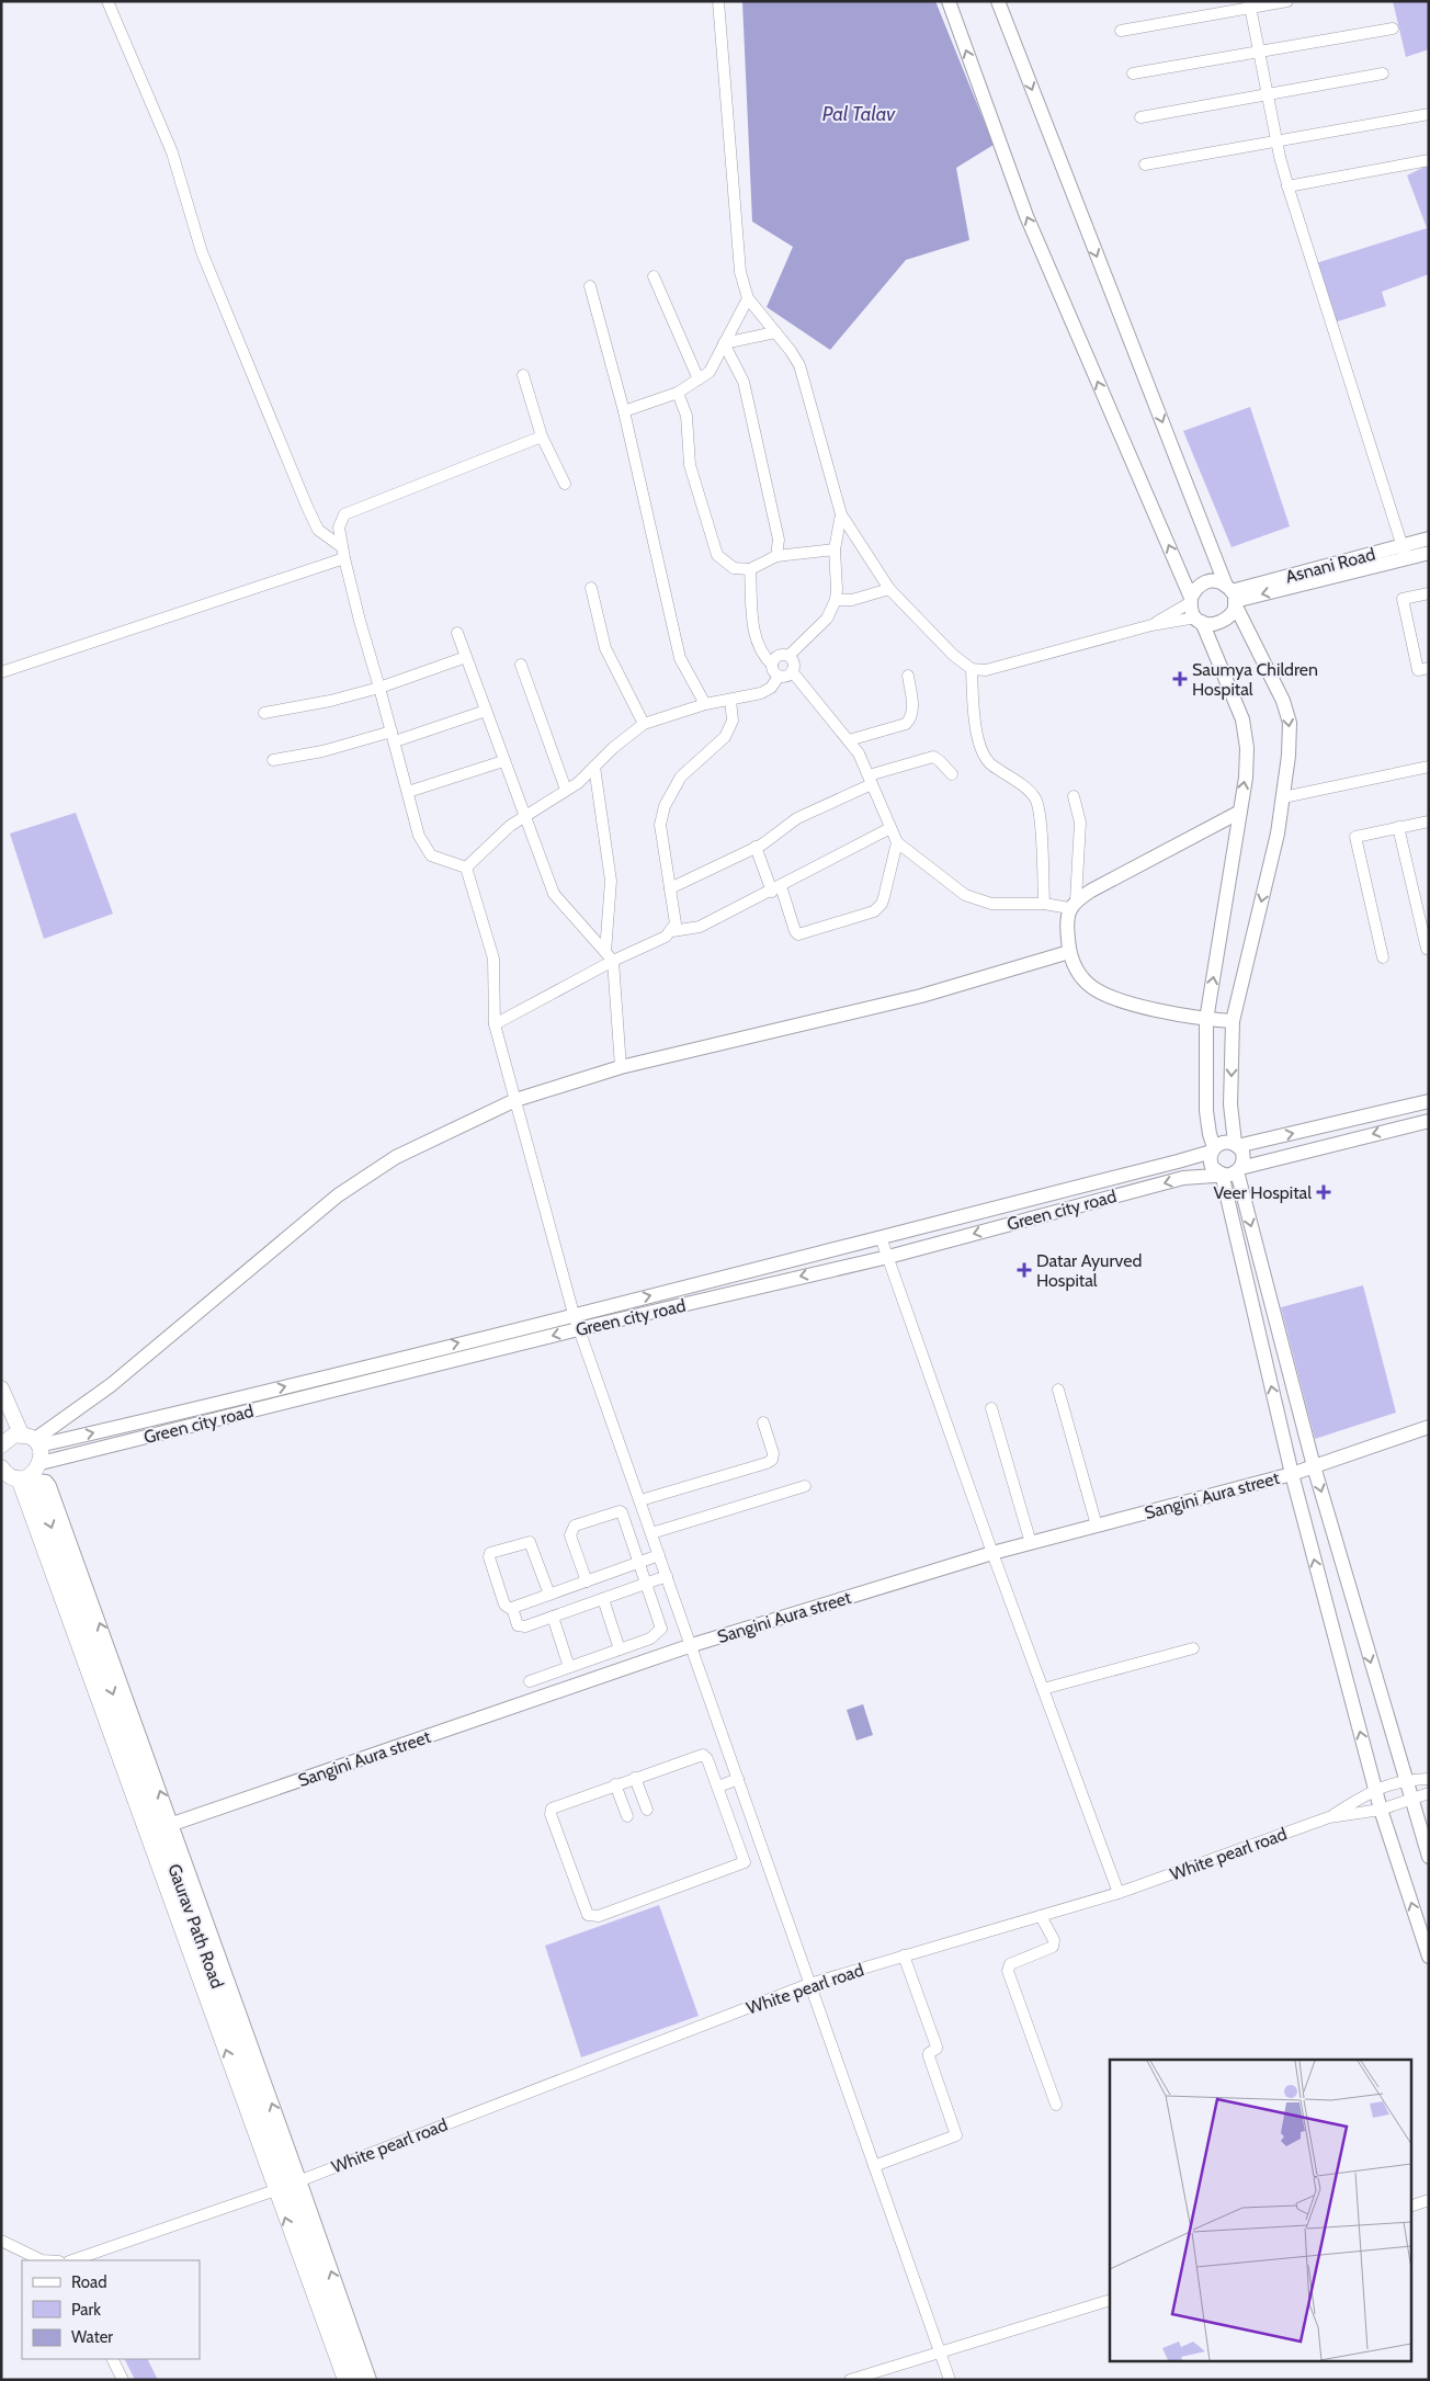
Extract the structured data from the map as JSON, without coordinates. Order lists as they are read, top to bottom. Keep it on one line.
{"streets":{"main road":["Gaurav Path Road"],"street":["Asnani Road","Green city road","Sangini Aura street","White pearl road"]},"crossings":[["Green city road","Gaurav Path Road"],["Sangini Aura street","Gaurav Path Road"],["White pearl road","Gaurav Path Road"]],"water":["Pal Talav"],"places":{"health":["Saumya Children Hospital","Veer Hospital","Datar Ayurved Hospital"]},"legend":["Road","Park","Water"]}
